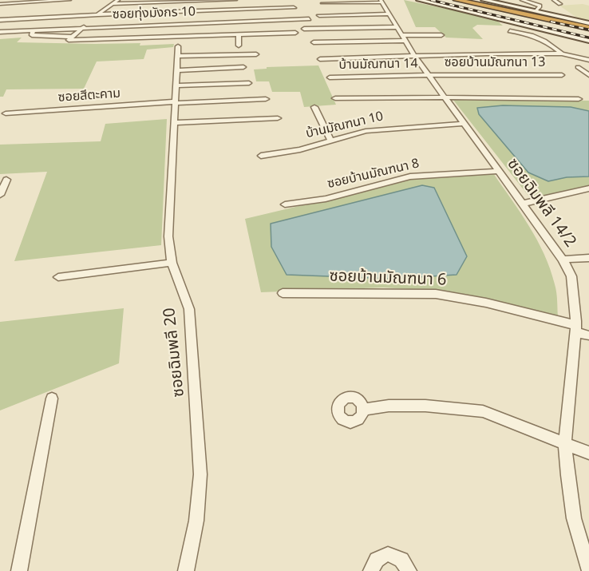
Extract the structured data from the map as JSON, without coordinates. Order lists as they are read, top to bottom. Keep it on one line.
{"streets":{"street":["ซอยทุ่งมังกร 10","ซอยบ้านมัณฑนา 13","บ้านมัณฑนา 14","ซอยสีตะคาม","บ้านมัณฑนา 10","ซอยบ้านมัณฑนา 8","ซอยฉิมพลี 14/2","ซอยบ้านมัณฑนา 6","ซอยฉิมพลี 20"]},"crossings":[["ซอยบ้านมัณฑนา 13","บ้านมัณฑนา 14"],["ซอยบ้านมัณฑนา 13","ซอยฉิมพลี 14/2"],["บ้านมัณฑนา 14","ซอยฉิมพลี 14/2"],["ซอยสีตะคาม","ซอยฉิมพลี 20"],["บ้านมัณฑนา 10","ซอยฉิมพลี 14/2"],["ซอยบ้านมัณฑนา 8","ซอยฉิมพลี 14/2"],["ซอยฉิมพลี 14/2","ซอยบ้านมัณฑนา 6"]]}
